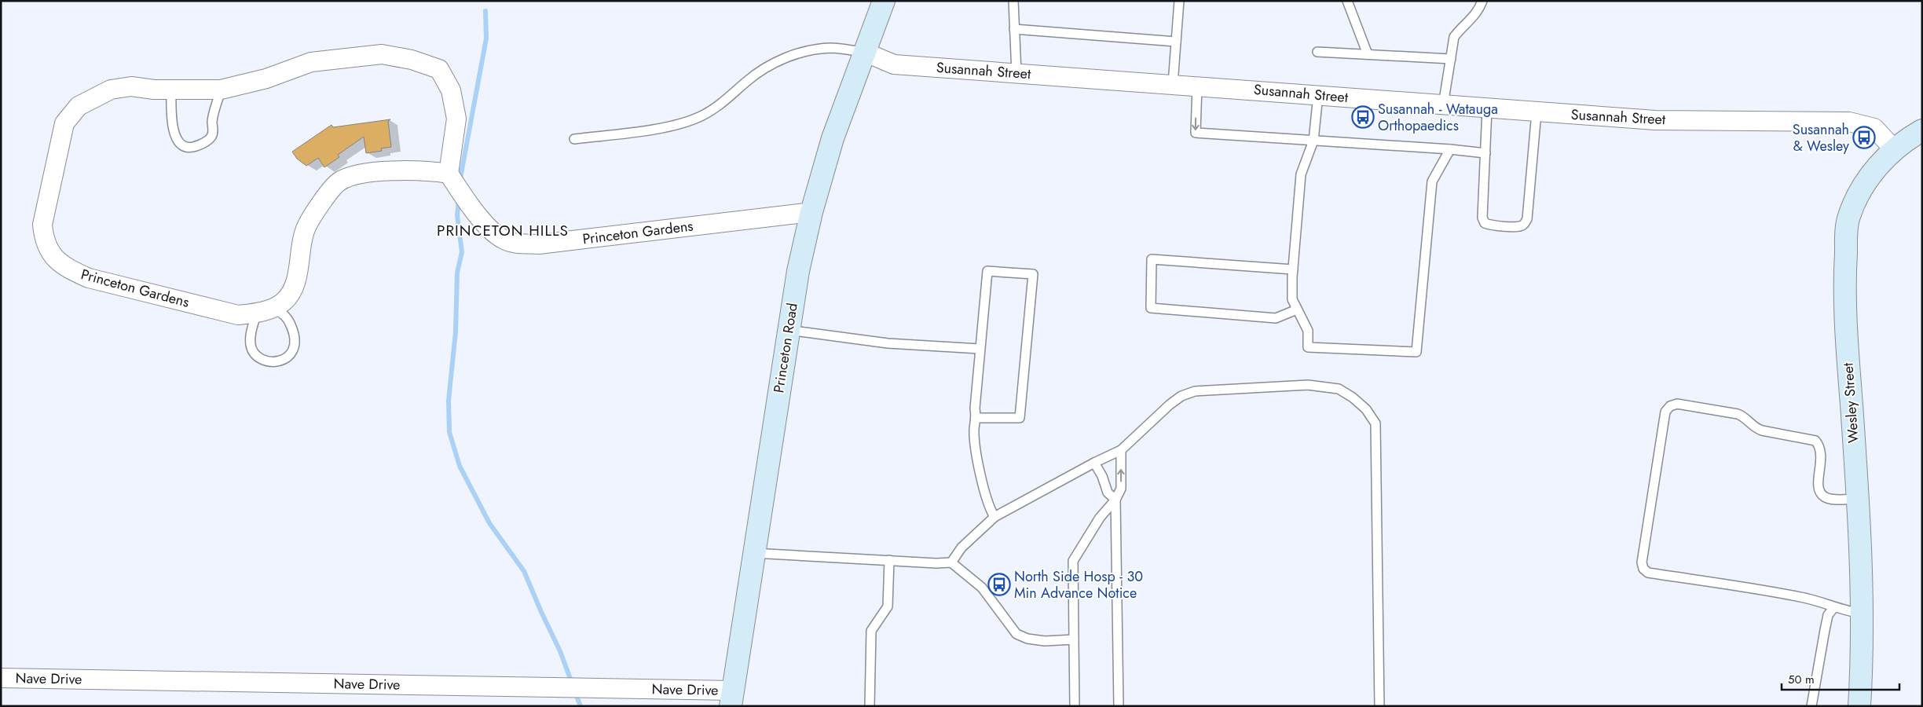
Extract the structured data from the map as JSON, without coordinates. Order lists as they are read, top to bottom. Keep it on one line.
{"streets":{"street":["Susannah Street","Princeton Gardens","Princeton Road","Wesley Street","Nave Drive"]},"crossings":[["Susannah Street","Princeton Road"],["Susannah Street","Wesley Street"],["Princeton Gardens","Princeton Road"],["Princeton Road","Nave Drive"]],"districts":["PRINCETON HILLS"],"places":{"bus stop":["Susannah - Watauga Orthopaedics","Susannah & Wesley","North Side Hosp - 30 Min Advance Notice"]},"scale_bar":"50 m"}
